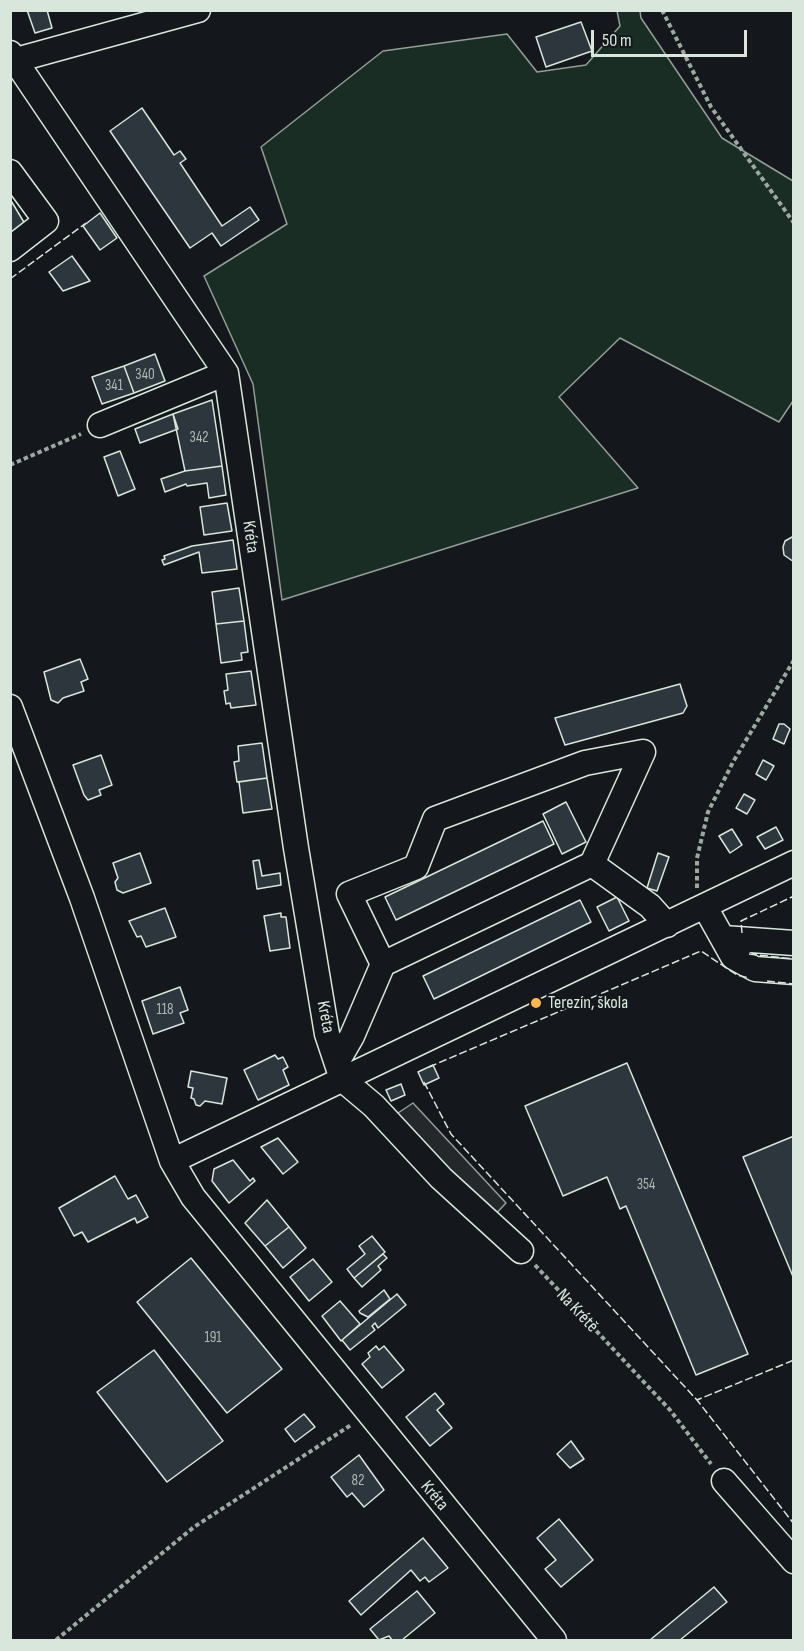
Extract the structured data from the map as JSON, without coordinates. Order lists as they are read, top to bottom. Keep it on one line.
{"streets":{"street":["Kréta"],"path":["Na Krétě"]},"places":["Terezín, škola"],"house_numbers":["340","341","342","118","354","191","82"],"scale_bar":"50 m"}
